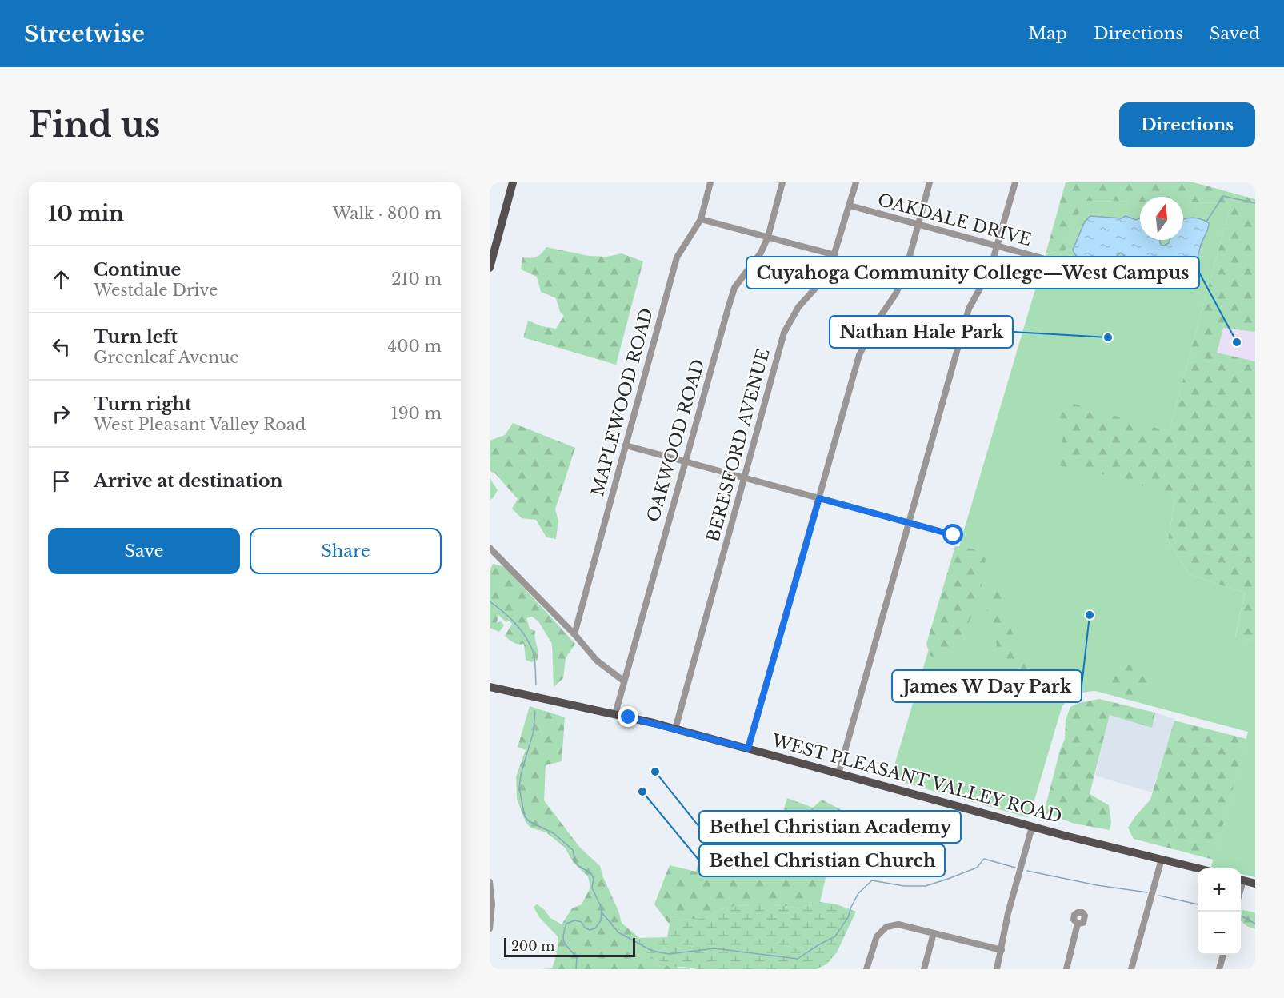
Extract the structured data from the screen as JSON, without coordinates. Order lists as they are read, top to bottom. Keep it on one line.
{"streets":{"main road":["WEST PLEASANT VALLEY ROAD"],"street":["OAKDALE DRIVE","MAPLEWOOD ROAD","OAKWOOD ROAD","BERESFORD AVENUE"]},"crossings":[["OAKDALE DRIVE","BERESFORD AVENUE"],["OAKWOOD ROAD","WEST PLEASANT VALLEY ROAD"],["BERESFORD AVENUE","WEST PLEASANT VALLEY ROAD"]],"places":["Nathan Hale Park","Cuyahoga Community College—West Campus","James W Day Park","Bethel Christian Academy","Bethel Christian Church"],"scale_bar":"200 m","north":"top","page":{"header":"Streetwise","nav":["Map","Directions","Saved"],"buttons":["Directions",["Save","Share"]],"title":"Find us","heading":["10 min","Walk · 800 m"],"list":[["Continue","Westdale Drive","210 m"],["Turn left","Greenleaf Avenue","400 m"],["Turn right","West Pleasant Valley Road","190 m"],"Arrive at destination"],"map_buttons":["+","−"],"scale":"200 m"}}
